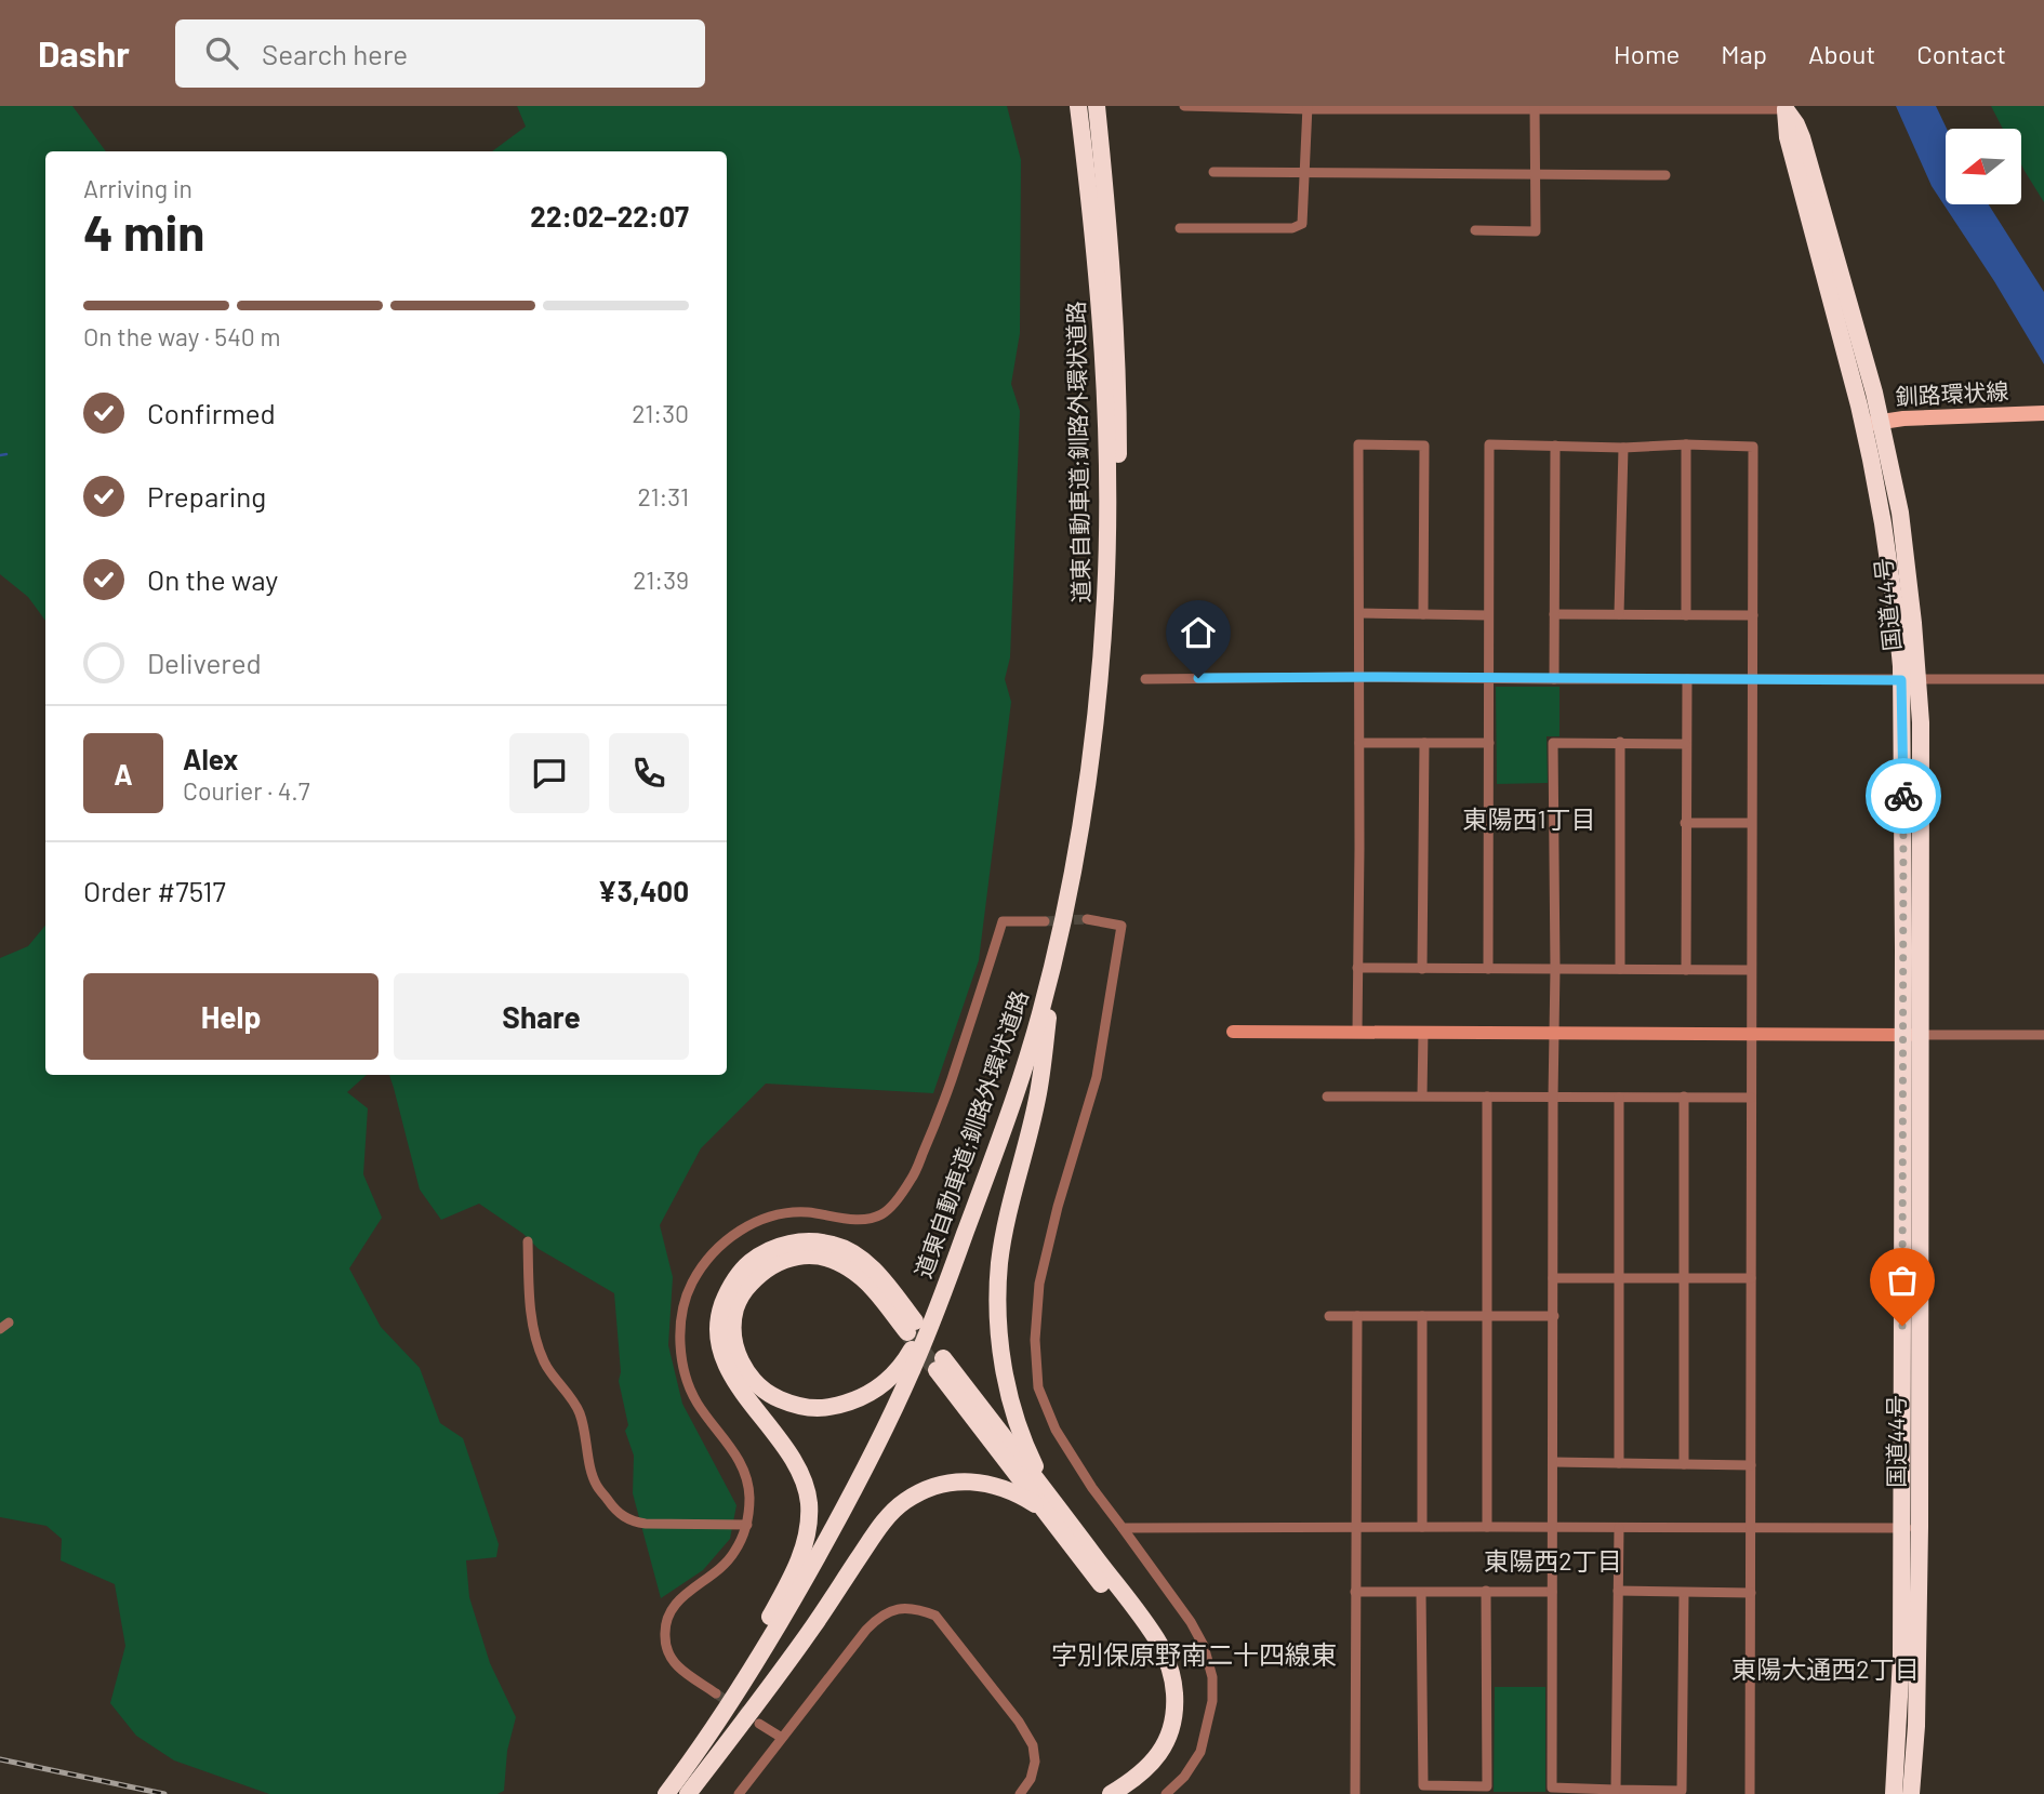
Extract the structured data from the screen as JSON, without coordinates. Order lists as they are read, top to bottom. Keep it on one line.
{"streets":{"highway":["道東自動車道;釧路外環状道路","国道44号"],"main road":["釧路環状線"]},"crossings":[["釧路環状線","国道44号"]],"districts":["東陽西1丁目","東陽西2丁目","字別保原野南二十四線東","東陽大通西2丁目"],"north":"left","page":{"header":"Dashr","search":"Search here","nav":["Home","Map","About","Contact"],"heading":["4 min","Arriving in","22:02–22:07"],"panel":["Alex","Courier · 4.7","Order #7517","¥3,400"],"bar":"On the way · 540 m","list":[["Confirmed","21:30"],["Preparing","21:31"],["On the way","21:39"],"Delivered"],"round":"A","buttons":["Help","Share"]}}
